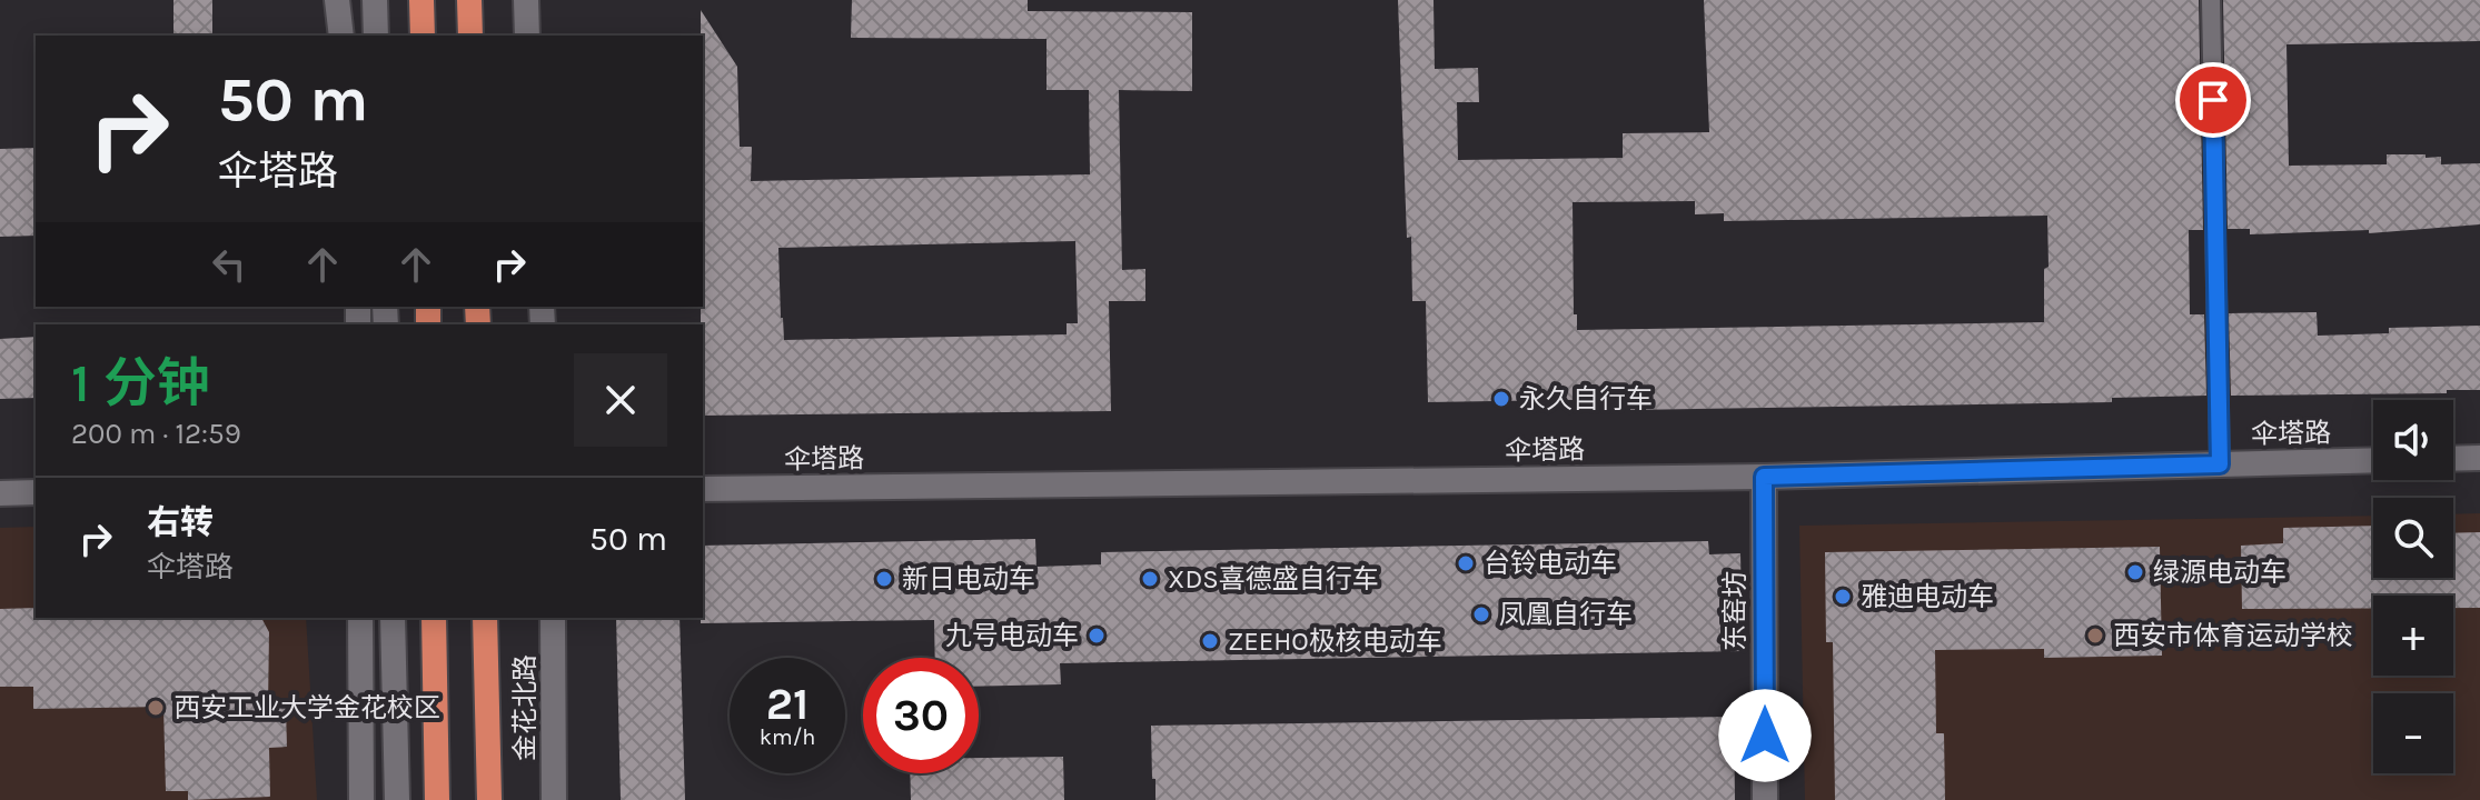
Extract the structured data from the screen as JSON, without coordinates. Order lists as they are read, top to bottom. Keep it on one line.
{"streets":{"street":["伞塔路","东窑坊","金花北路"]},"crossings":[["伞塔路","东窑坊"]],"places":["永久自行车","台铃电动车","绿源电动车","新日电动车","XDS喜德盛自行车","雅迪电动车","凤凰自行车","九号电动车","西安市体育运动学校","ZEEHO极核电动车","西安工业大学金花校区"],"page":{"turn":["50 m","伞塔路"],"heading":["1 分钟","200 m · 12:59"],"map_buttons":["+","−"],"list":[{"name":"右转","note":"伞塔路","value":"50 m"}],"speed":"21 km/h","limit":"30"}}
